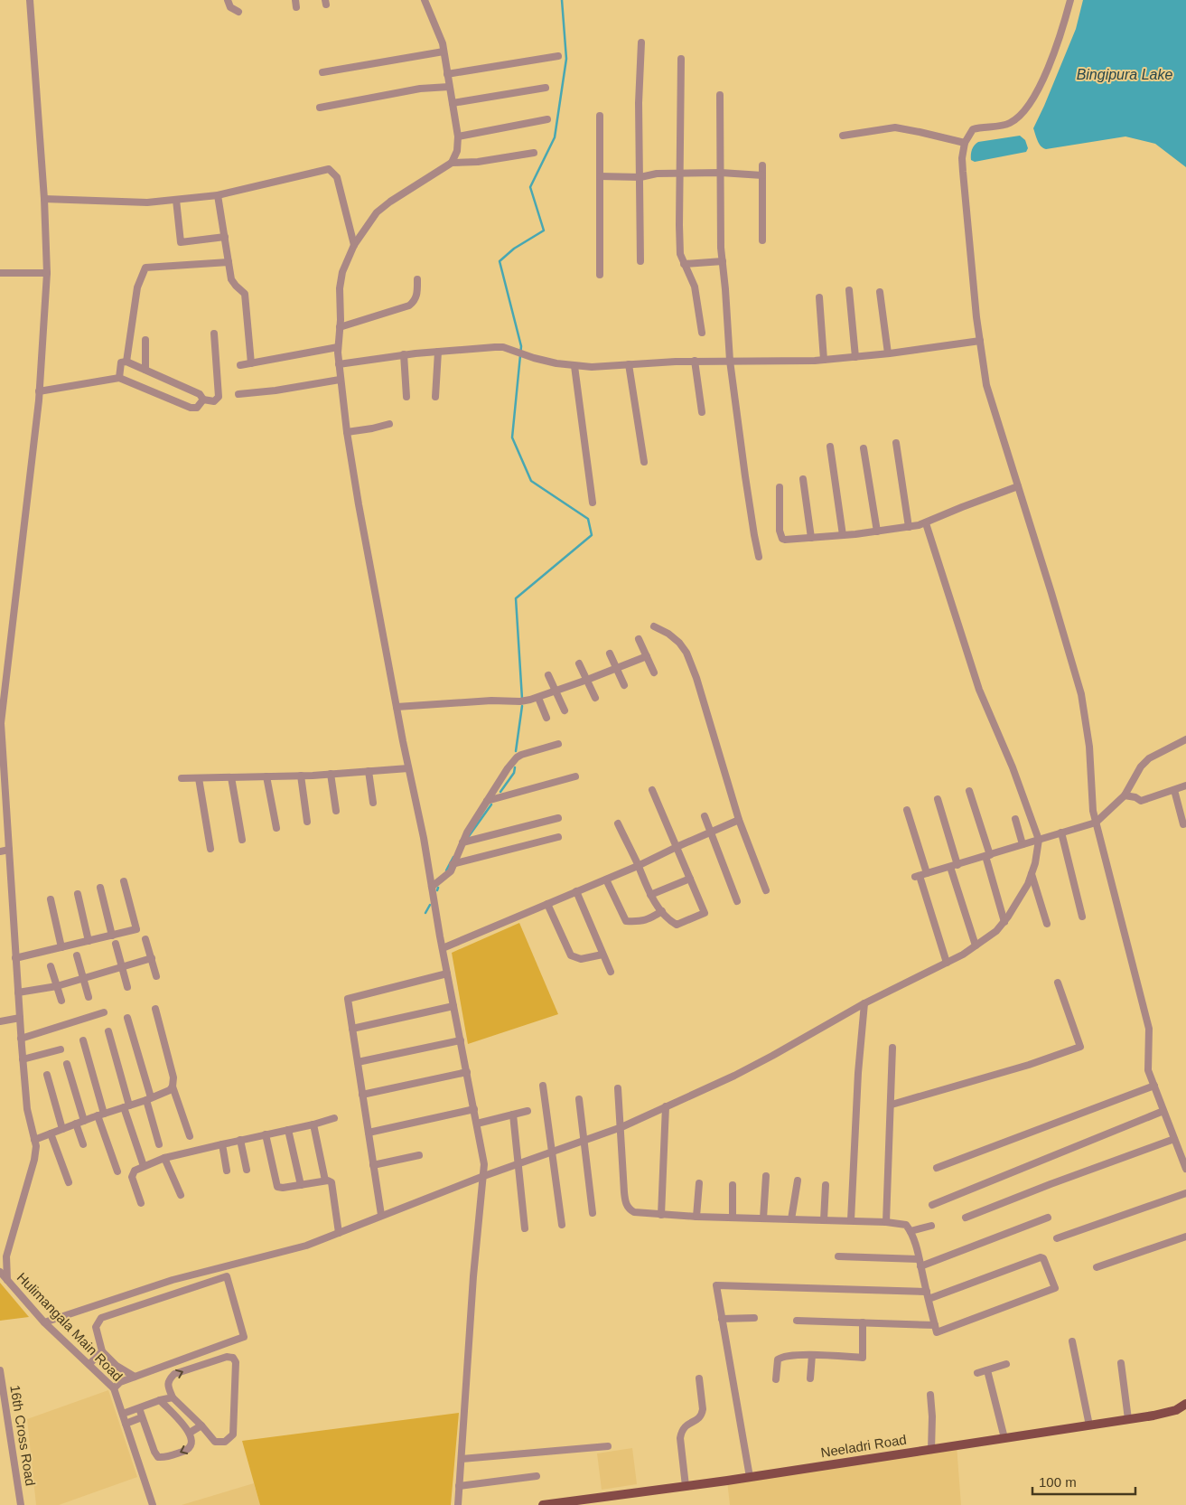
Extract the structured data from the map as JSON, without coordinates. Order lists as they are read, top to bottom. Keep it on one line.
{"streets":{"main road":["Neeladri Road"],"street":["Hulimangala Main Road","16th Cross Road"]},"water":["Bingipura Lake"],"scale_bar":"100 m"}
